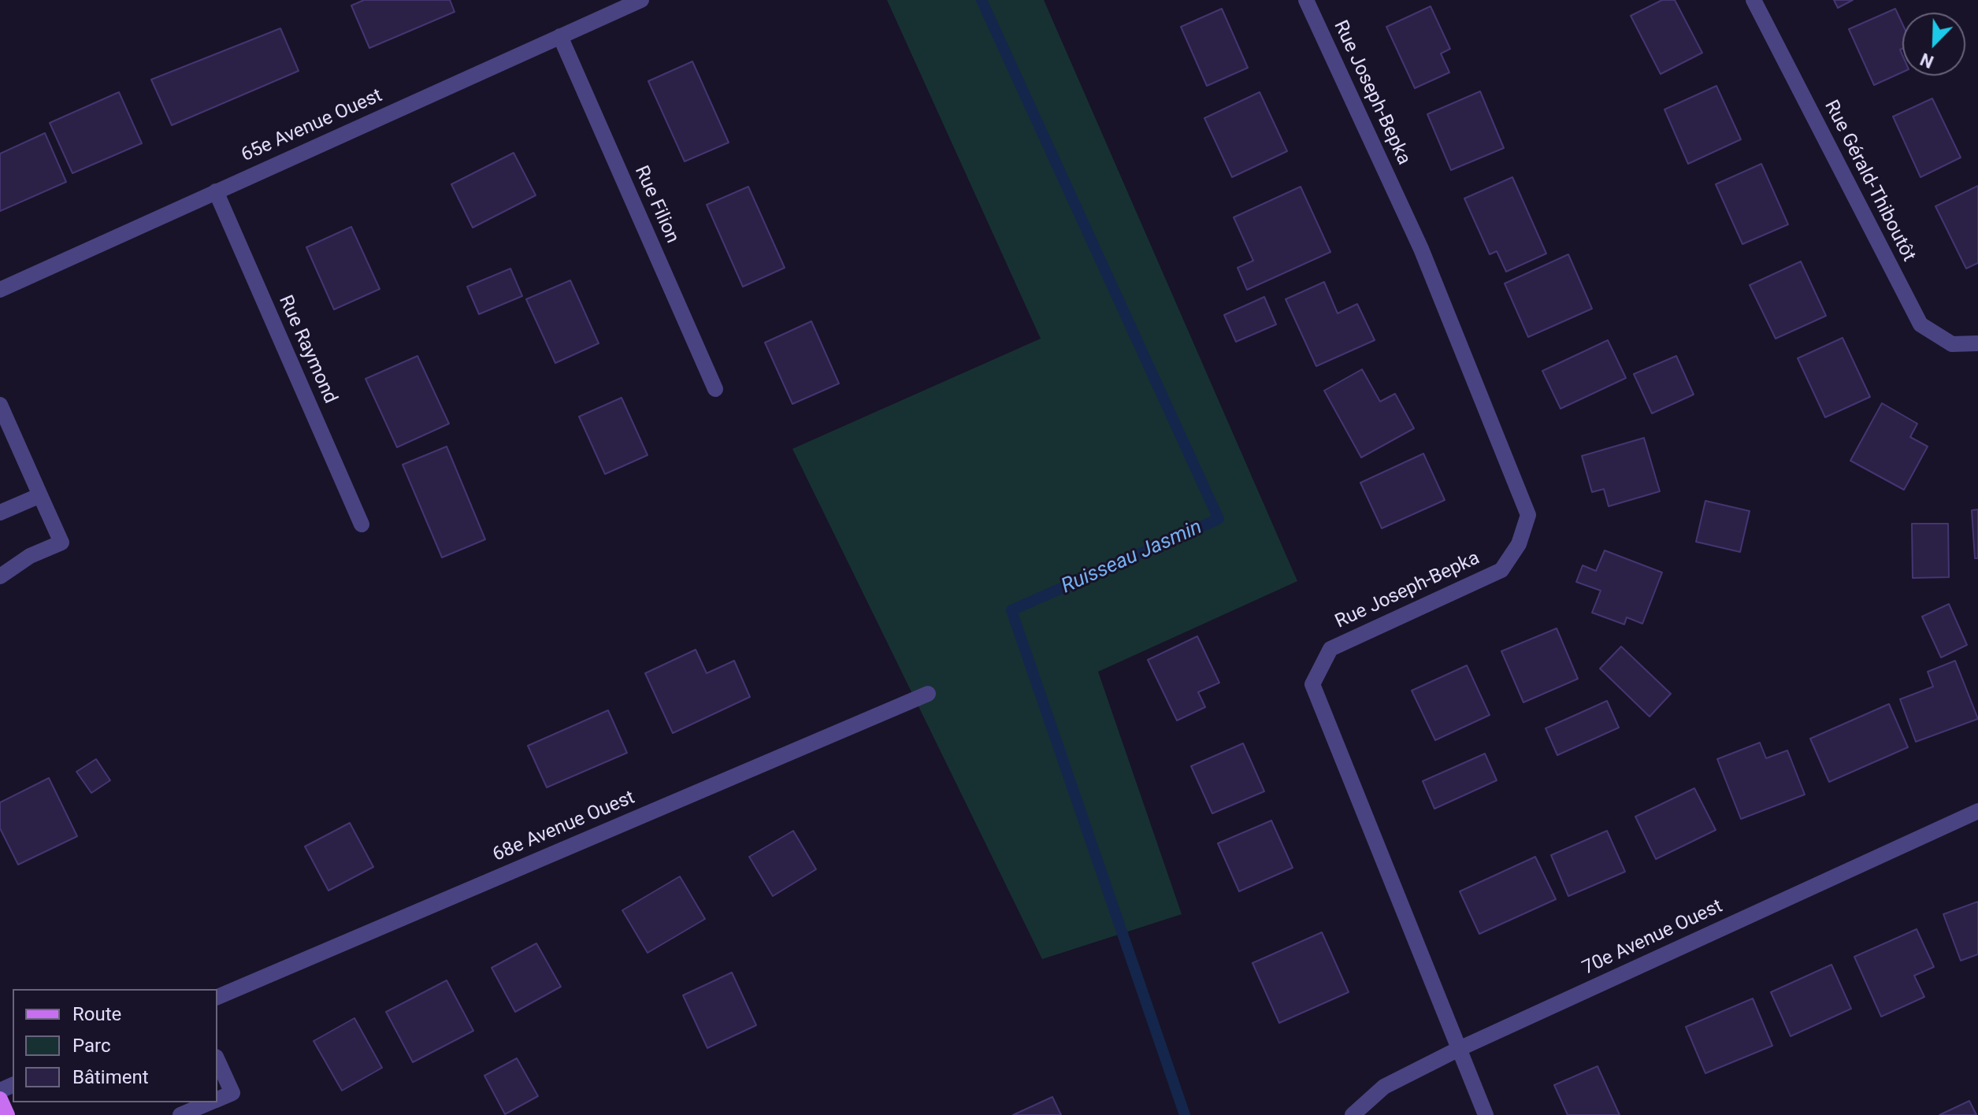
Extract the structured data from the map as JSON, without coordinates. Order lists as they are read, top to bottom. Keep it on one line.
{"streets":{"street":["Rue Joseph-Bepka","65e Avenue Ouest","Rue Gérald-Thiboutôt","Rue Filion","Rue Raymond","68e Avenue Ouest","70e Avenue Ouest"]},"crossings":[["Rue Joseph-Bepka","70e Avenue Ouest"],["65e Avenue Ouest","Rue Filion"],["65e Avenue Ouest","Rue Raymond"]],"water":["Ruisseau Jasmin"],"legend":["Route","Parc","Bâtiment"],"north":"bottom left"}
